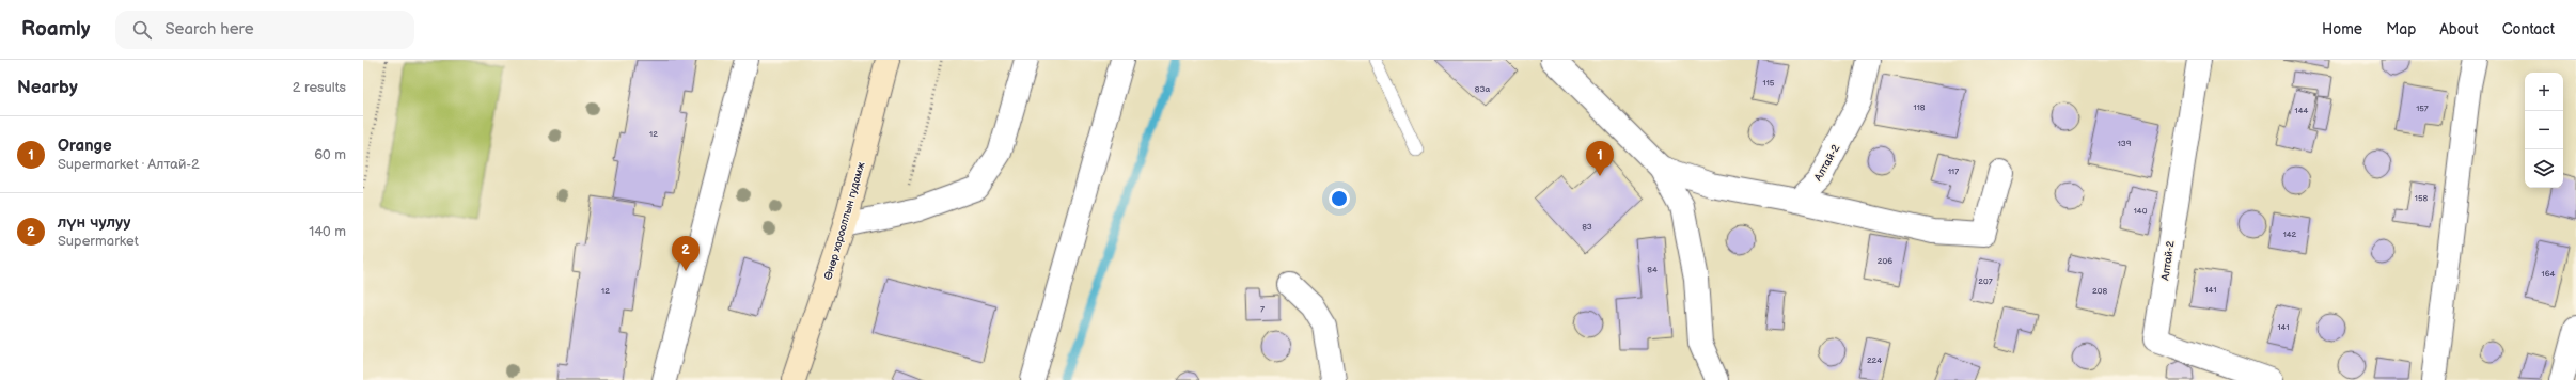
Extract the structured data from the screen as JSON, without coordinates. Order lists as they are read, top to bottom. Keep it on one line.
{"streets":{"main road":["Өнөр хорооллын гудамж"],"street":["Алтай-2"]},"house_numbers":["115","83а","118","157","144","12","139","117","158","140","83","142","206","84","164","207","141","12","208","7","141","224"],"page":{"header":"Roamly","search":"Search here","nav":["Home","Map","About","Contact"],"heading":["Nearby","2 results"],"map_buttons":["+","−"],"list":[{"mark":"1","name":"Orange","note":"Supermarket · Алтай-2","value":"60 m"},{"mark":"2","name":"лүн чулуу","note":"Supermarket","value":"140 m"}],"pins":["1","2"]}}
